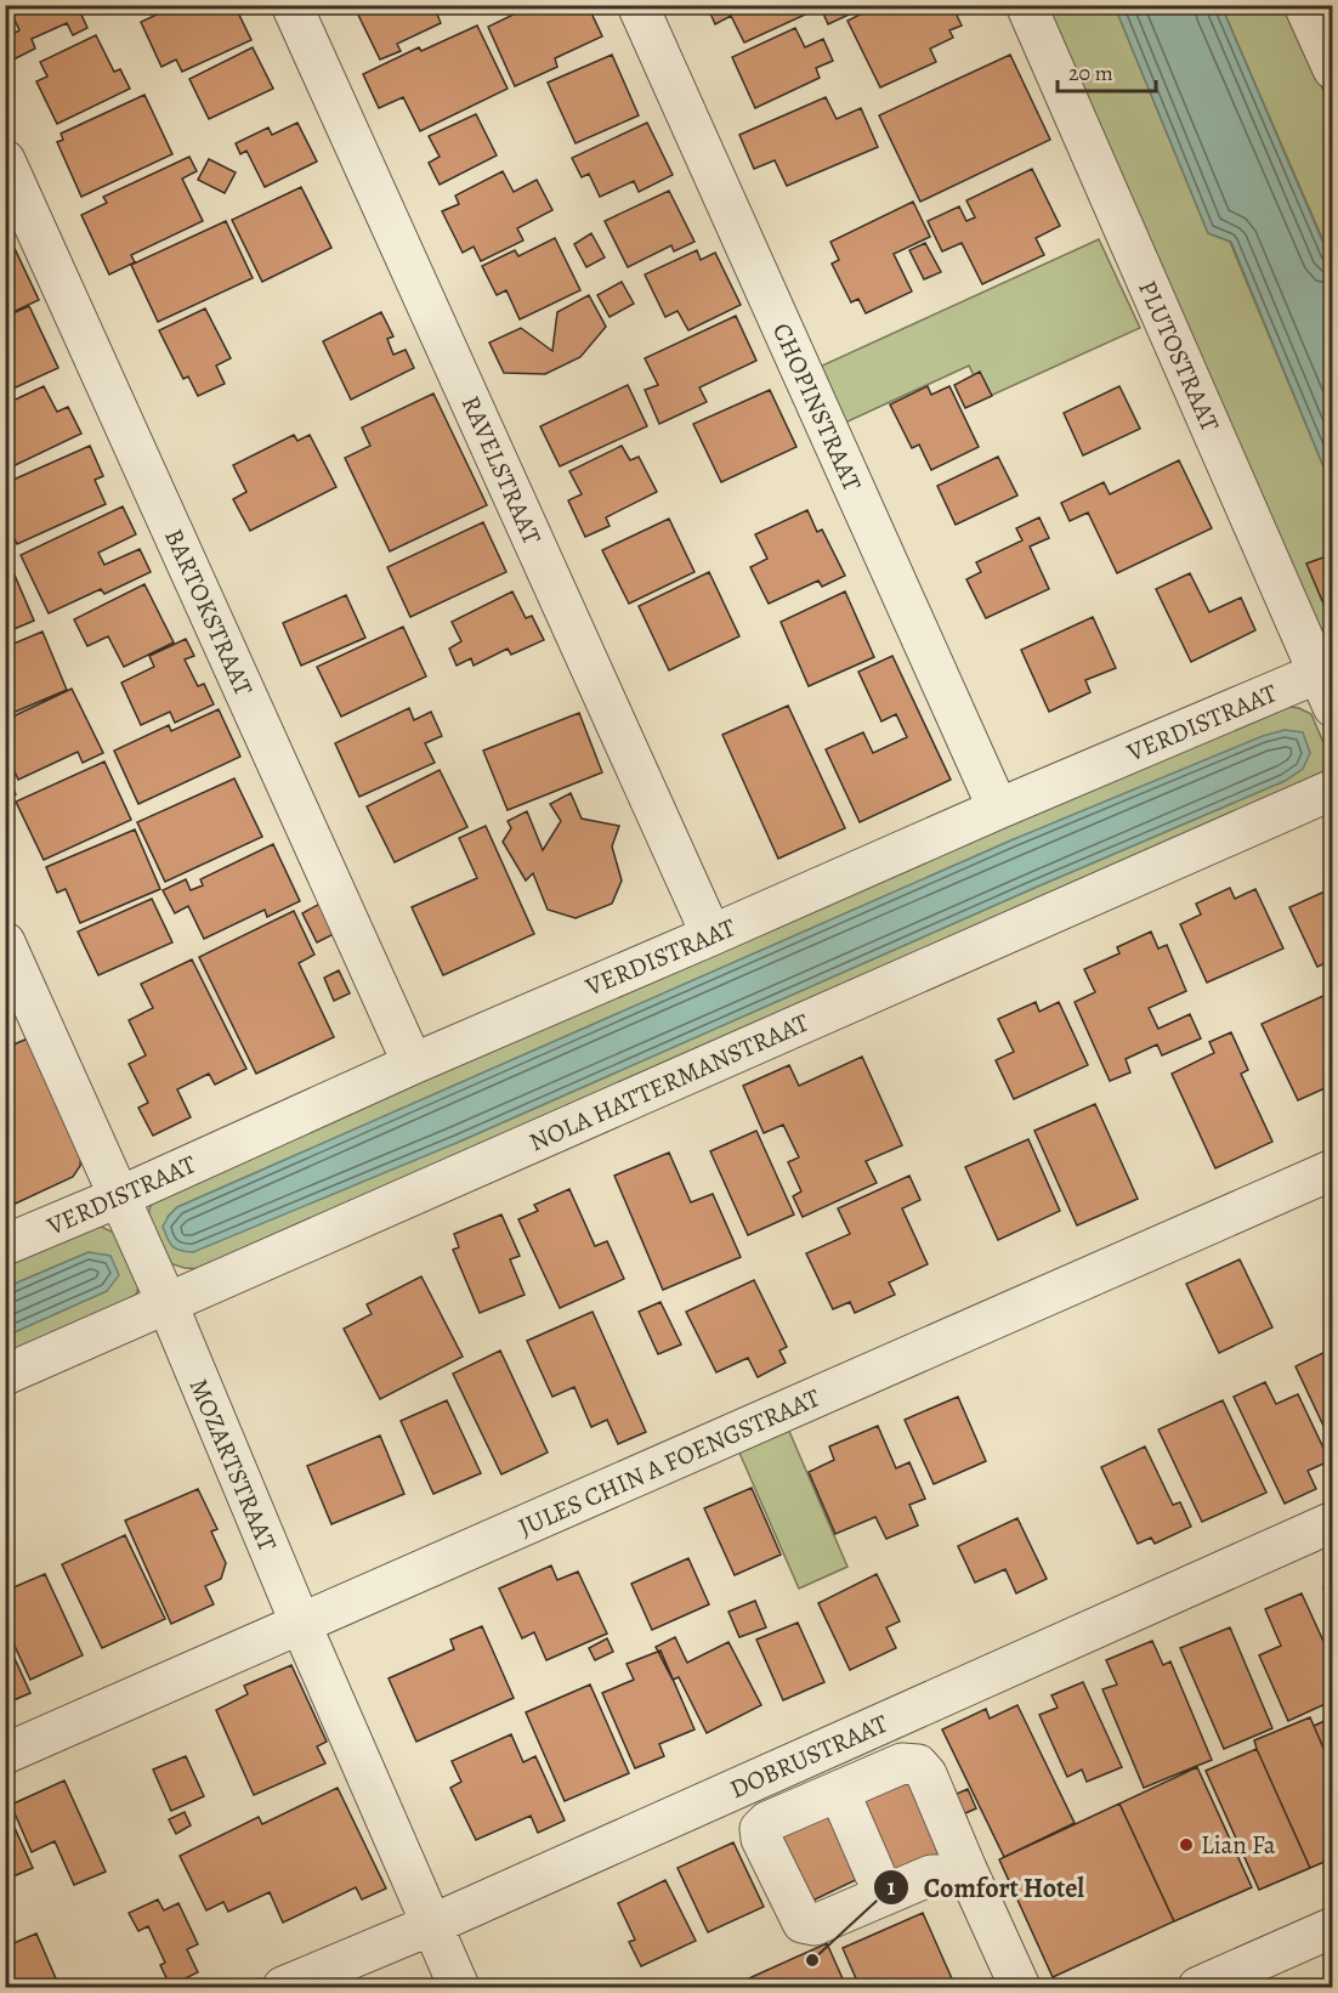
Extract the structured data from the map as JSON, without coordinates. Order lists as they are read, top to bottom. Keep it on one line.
{"streets":{"street":["PLUTOSTRAAT","CHOPINSTRAAT","RAVELSTRAAT","BARTOKSTRAAT","VERDISTRAAT","NOLA HATTERMANSTRAAT","JULES CHIN A FOENGSTRAAT","MOZARTSTRAAT","DOBRUSTRAAT"]},"crossings":[["PLUTOSTRAAT","VERDISTRAAT"],["CHOPINSTRAAT","VERDISTRAAT"],["RAVELSTRAAT","VERDISTRAAT"],["BARTOKSTRAAT","VERDISTRAAT"],["VERDISTRAAT","MOZARTSTRAAT"],["NOLA HATTERMANSTRAAT","MOZARTSTRAAT"],["JULES CHIN A FOENGSTRAAT","MOZARTSTRAAT"],["MOZARTSTRAAT","DOBRUSTRAAT"]],"places":["Lian Fa","Comfort Hotel"],"scale_bar":"20 m"}
